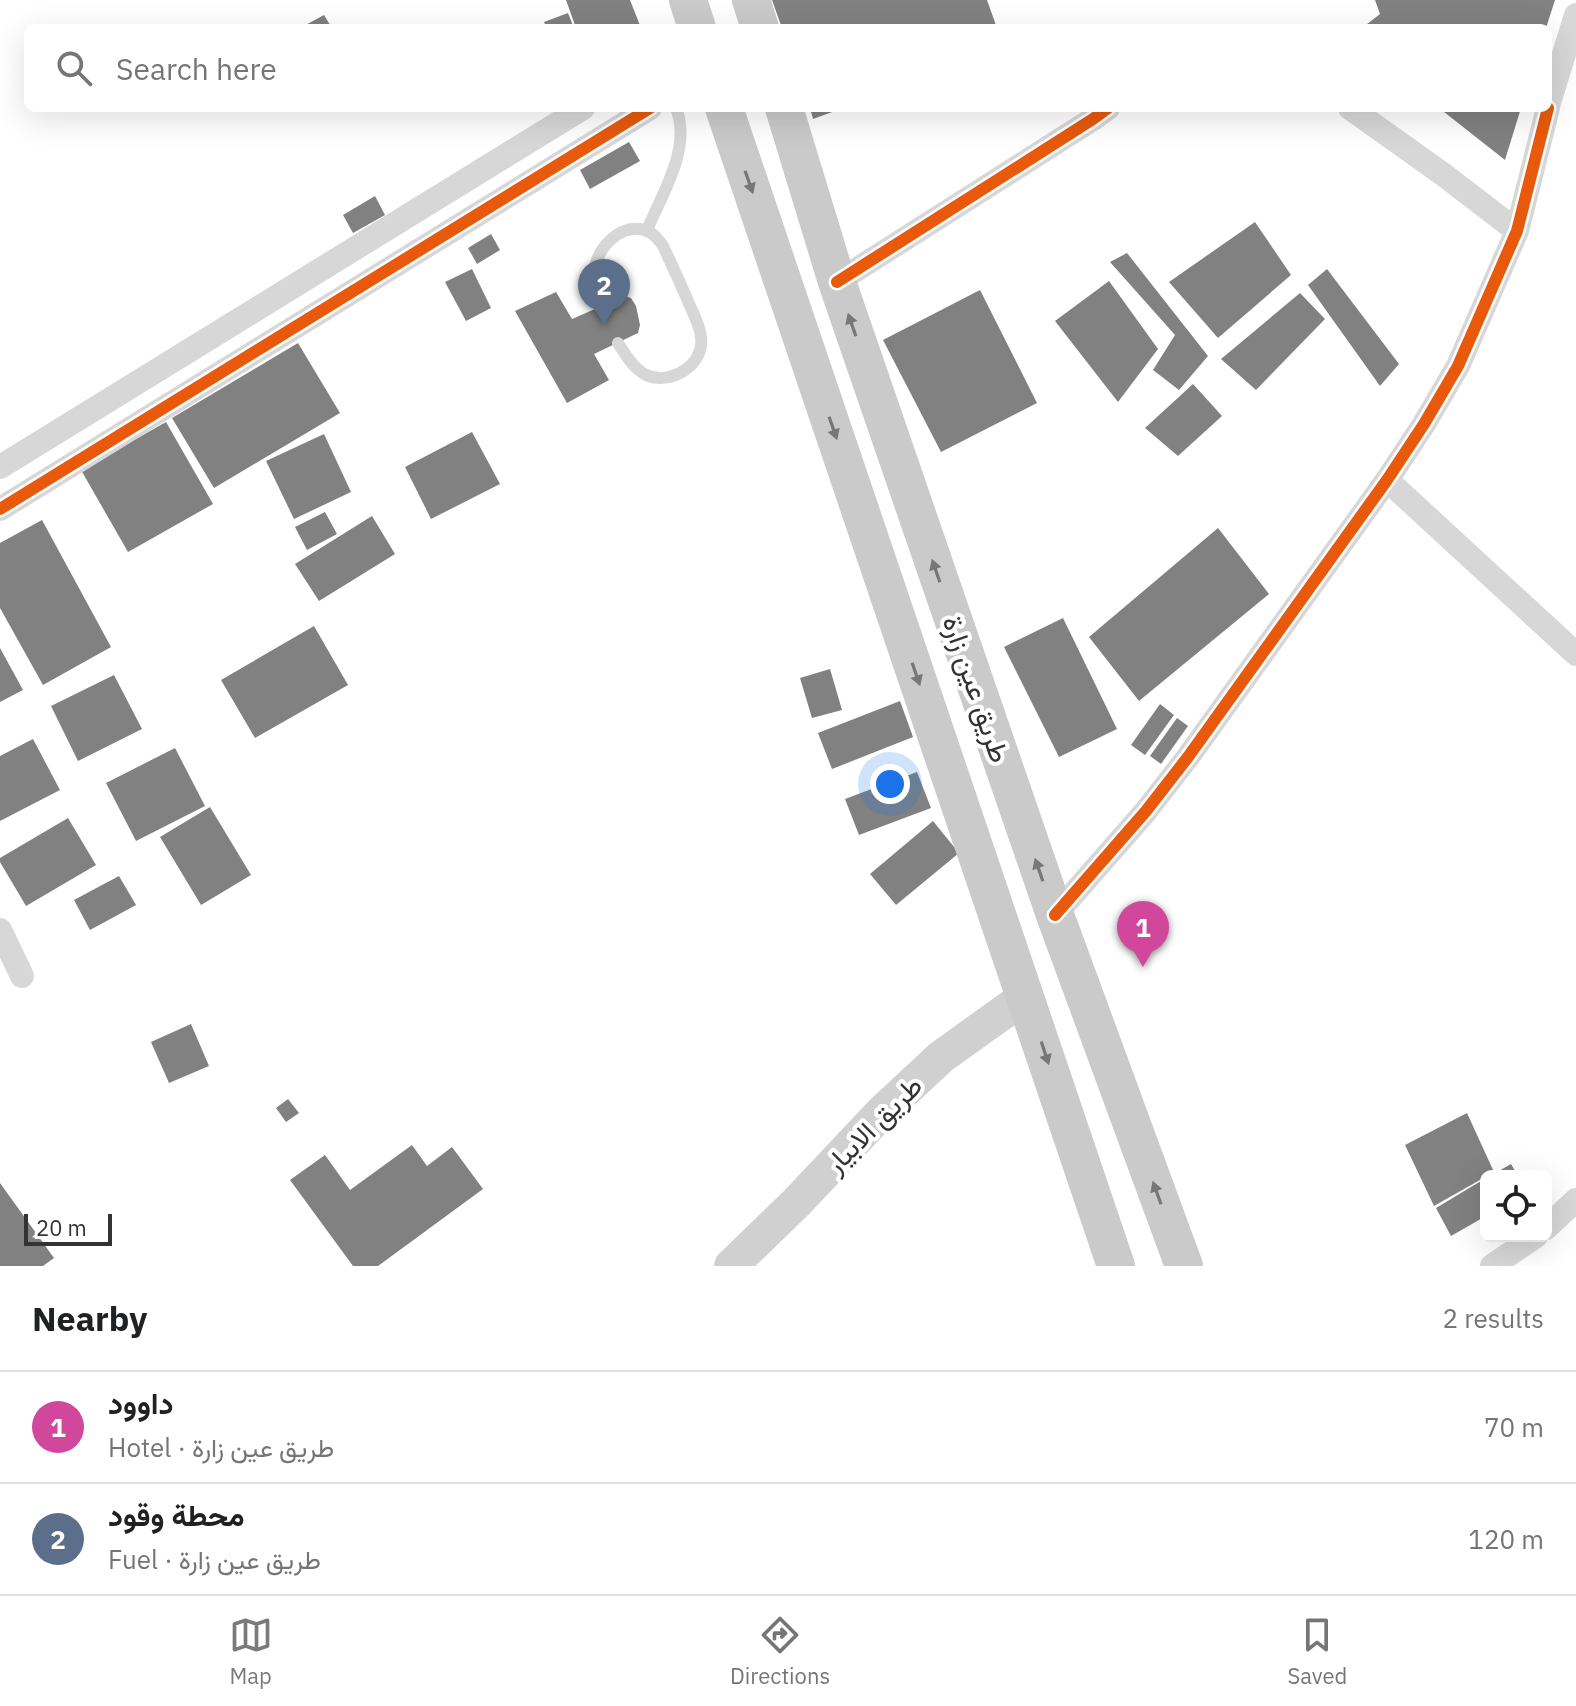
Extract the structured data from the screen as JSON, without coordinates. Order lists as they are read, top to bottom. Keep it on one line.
{"streets":{"main road":["طريق عين زارة","طريق الابيار"]},"crossings":[["طريق عين زارة","طريق الابيار"]],"scale_bar":"20 m","page":{"search":"Search here","pins":["2","1"],"scale":"20 m","heading":["Nearby","2 results"],"list":[{"mark":"1","name":"داوود","note":"Hotel · طريق عين زارة","value":"70 m"},{"mark":"2","name":"محطة وقود","note":"Fuel · طريق عين زارة","value":"120 m"}],"nav":["Map","Directions","Saved"]}}
